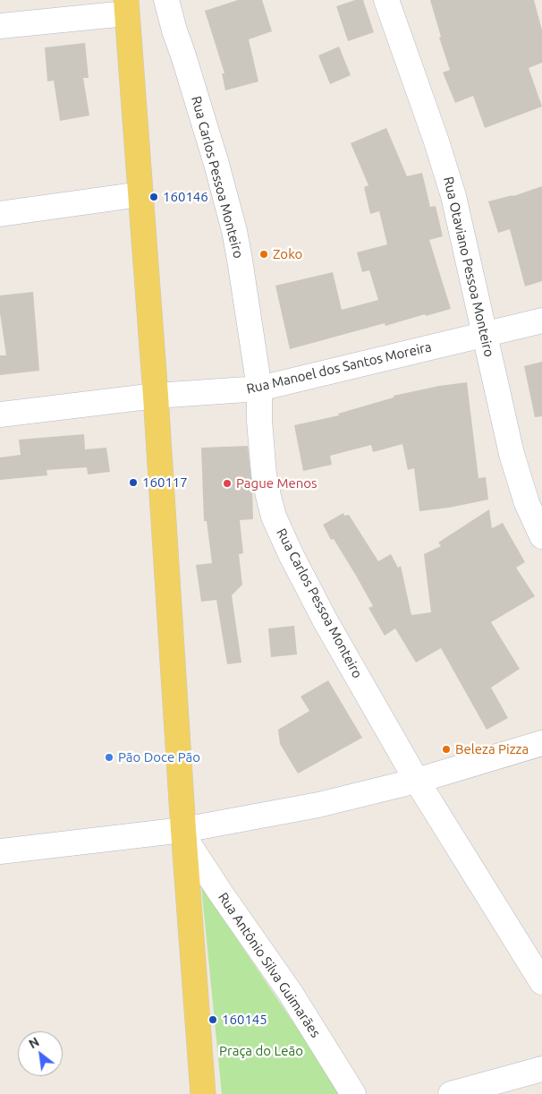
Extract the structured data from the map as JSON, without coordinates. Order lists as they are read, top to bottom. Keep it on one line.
{"streets":{"street":["Rua Carlos Pessoa Monteiro","Rua Otaviano Pessoa Monteiro","Rua Manoel dos Santos Moreira","Rua Antônio Silva Guimarães"]},"crossings":[["Rua Carlos Pessoa Monteiro","Rua Manoel dos Santos Moreira"],["Rua Otaviano Pessoa Monteiro","Rua Manoel dos Santos Moreira"]],"parks":["Praça do Leão"],"places":["160146","Zoko","160117","Pague Menos","Beleza Pizza","Pão Doce Pão","160145"],"north":"top left"}
